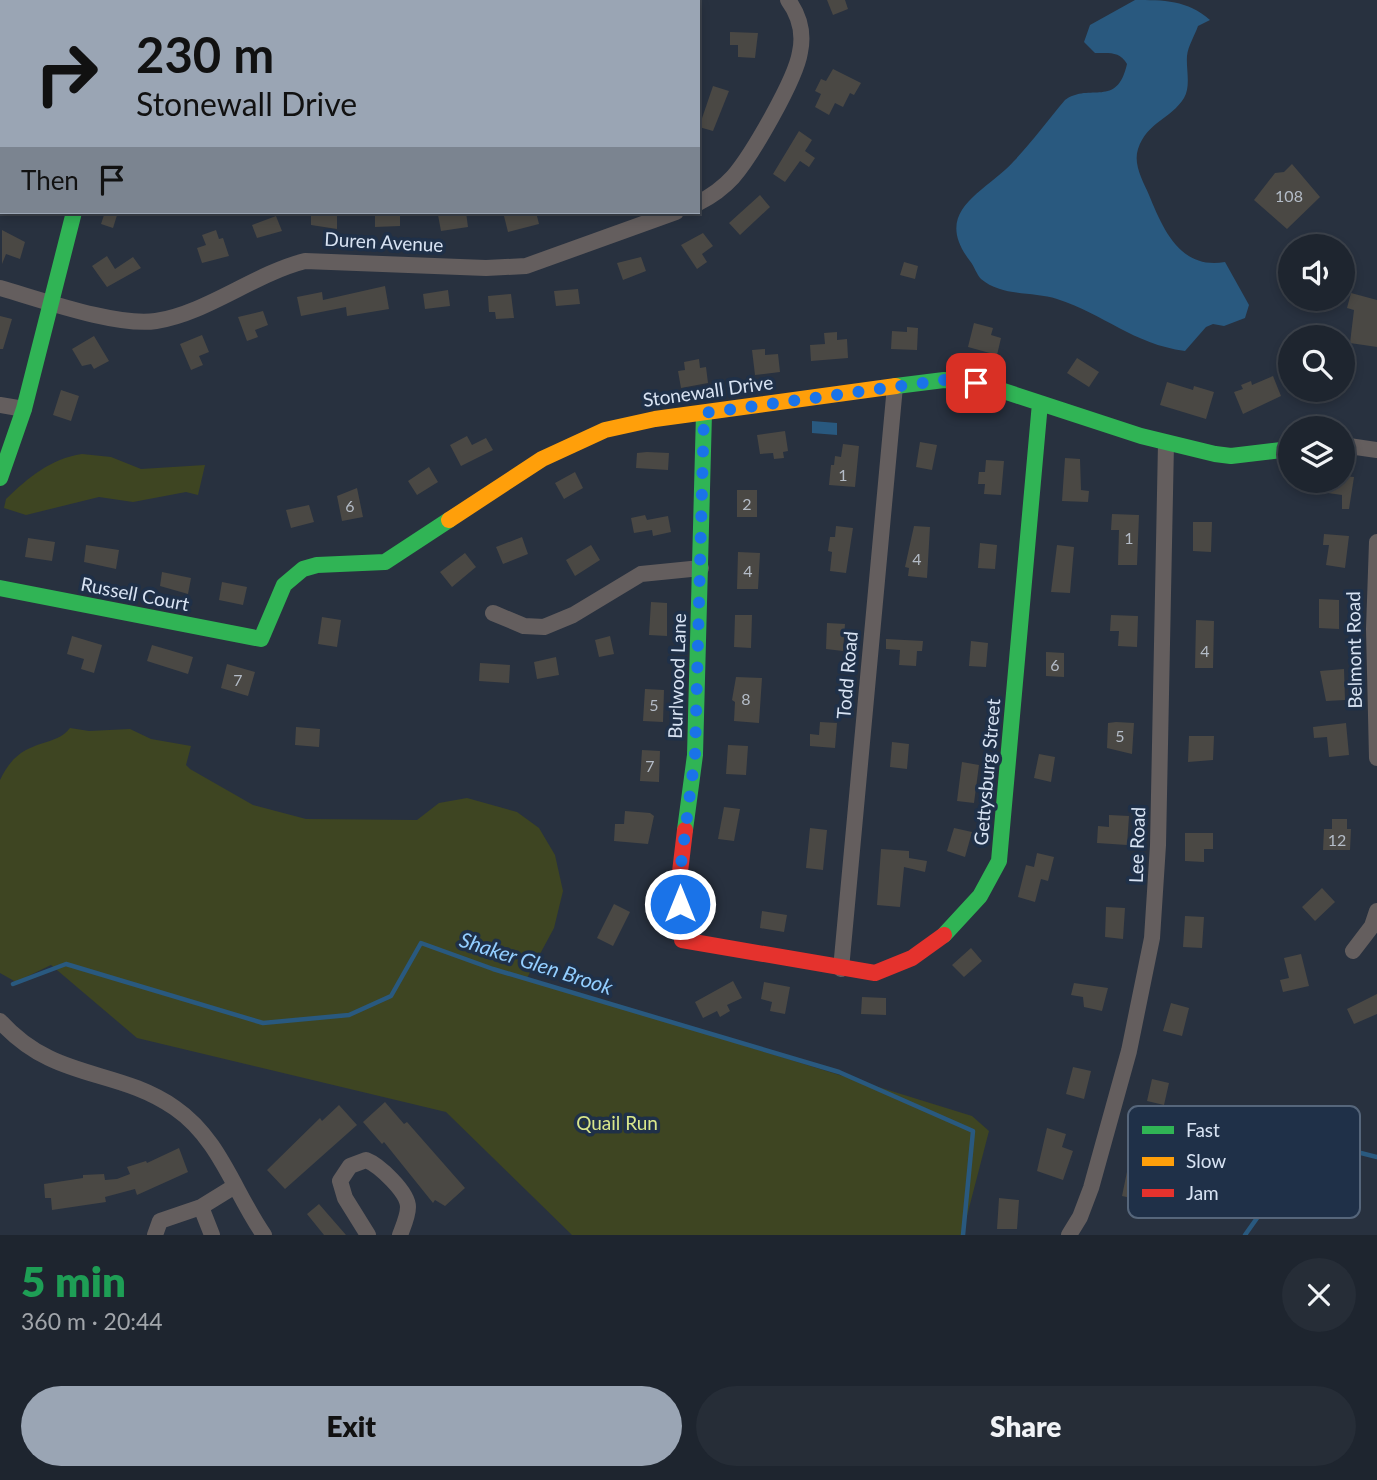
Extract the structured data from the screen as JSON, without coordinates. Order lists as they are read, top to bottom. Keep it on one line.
{"streets":{"street":["Duren Avenue","Stonewall Drive","Russell Court","Belmont Road","Todd Road","Burlwood Lane","Gettysburg Street","Lee Road"]},"crossings":[["Stonewall Drive","Russell Court"],["Stonewall Drive","Todd Road"],["Stonewall Drive","Burlwood Lane"],["Stonewall Drive","Gettysburg Street"],["Stonewall Drive","Lee Road"],["Todd Road","Gettysburg Street"],["Burlwood Lane","Gettysburg Street"]],"water":["Shaker Glen Brook"],"parks":["Quail Run"],"house_numbers":["108","1","2","6","1","4","4","4","6","7","8","5","5","7","12"],"legend":["Fast","Slow","Jam"],"page":{"turn":["230 m","Stonewall Drive"],"then":"Then","heading":["5 min","360 m · 20:44"],"buttons":["Exit","Share"]}}
